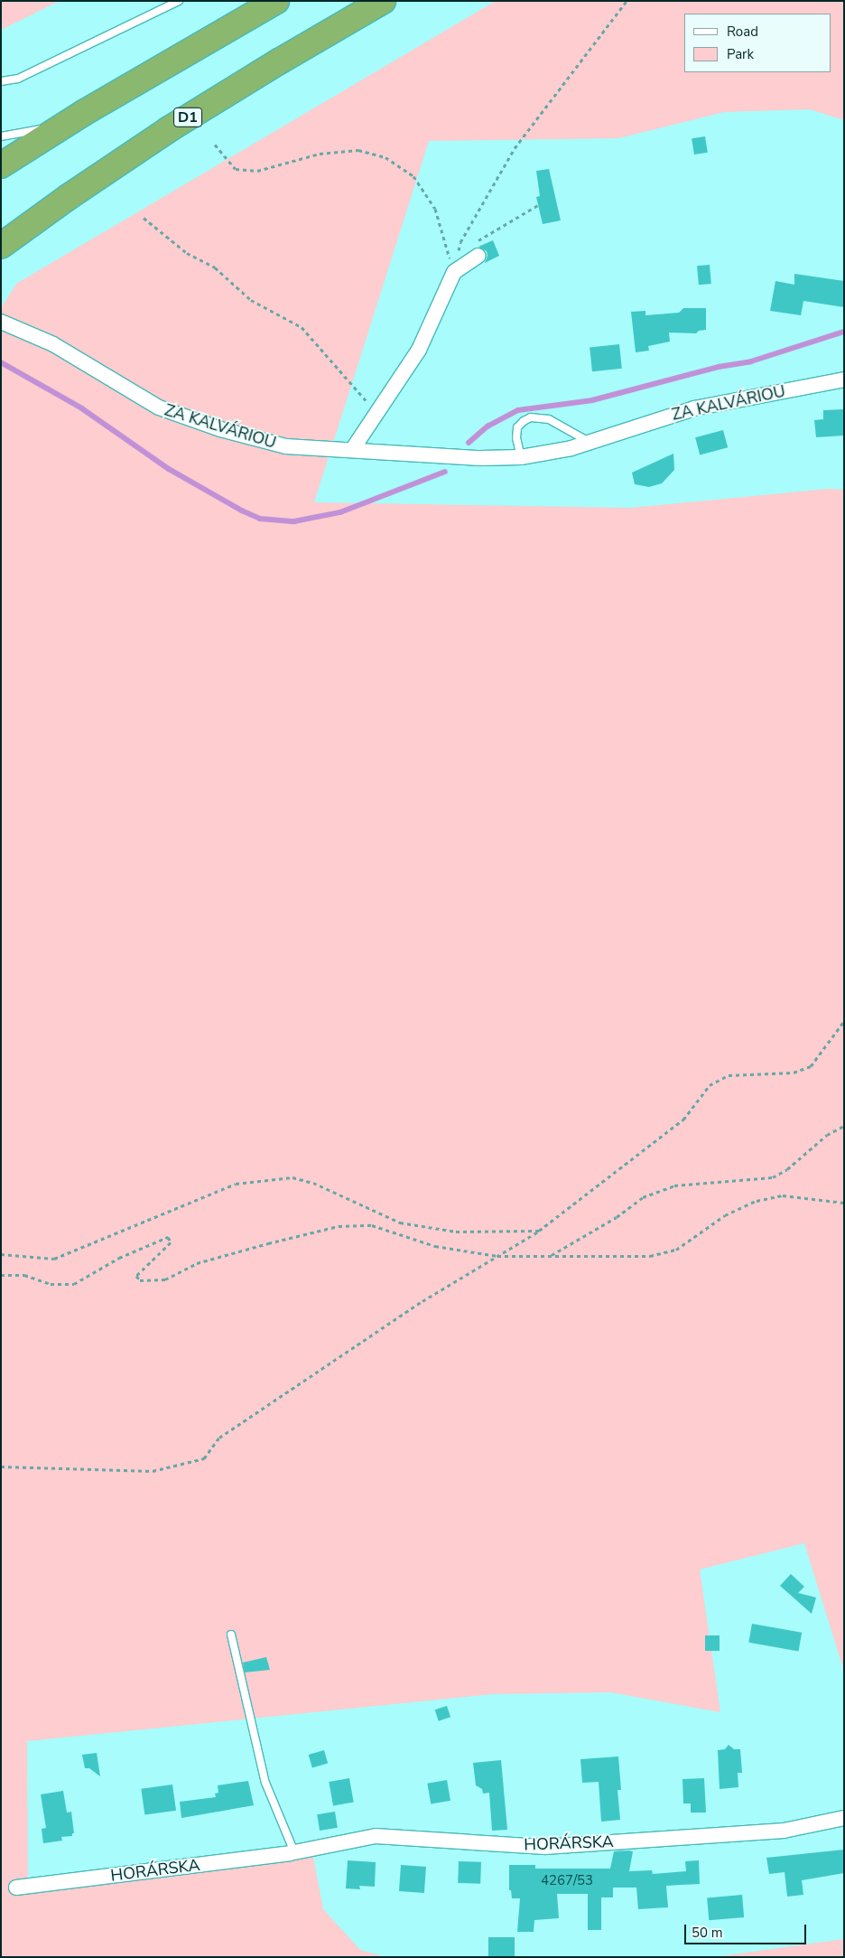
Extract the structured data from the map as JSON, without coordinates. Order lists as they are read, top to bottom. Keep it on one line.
{"streets":{"highway":["D1"],"street":["ZA KALVÁRIOU","HORÁRSKA"]},"house_numbers":["4267/53"],"legend":["Road","Park"],"scale_bar":"50 m"}
